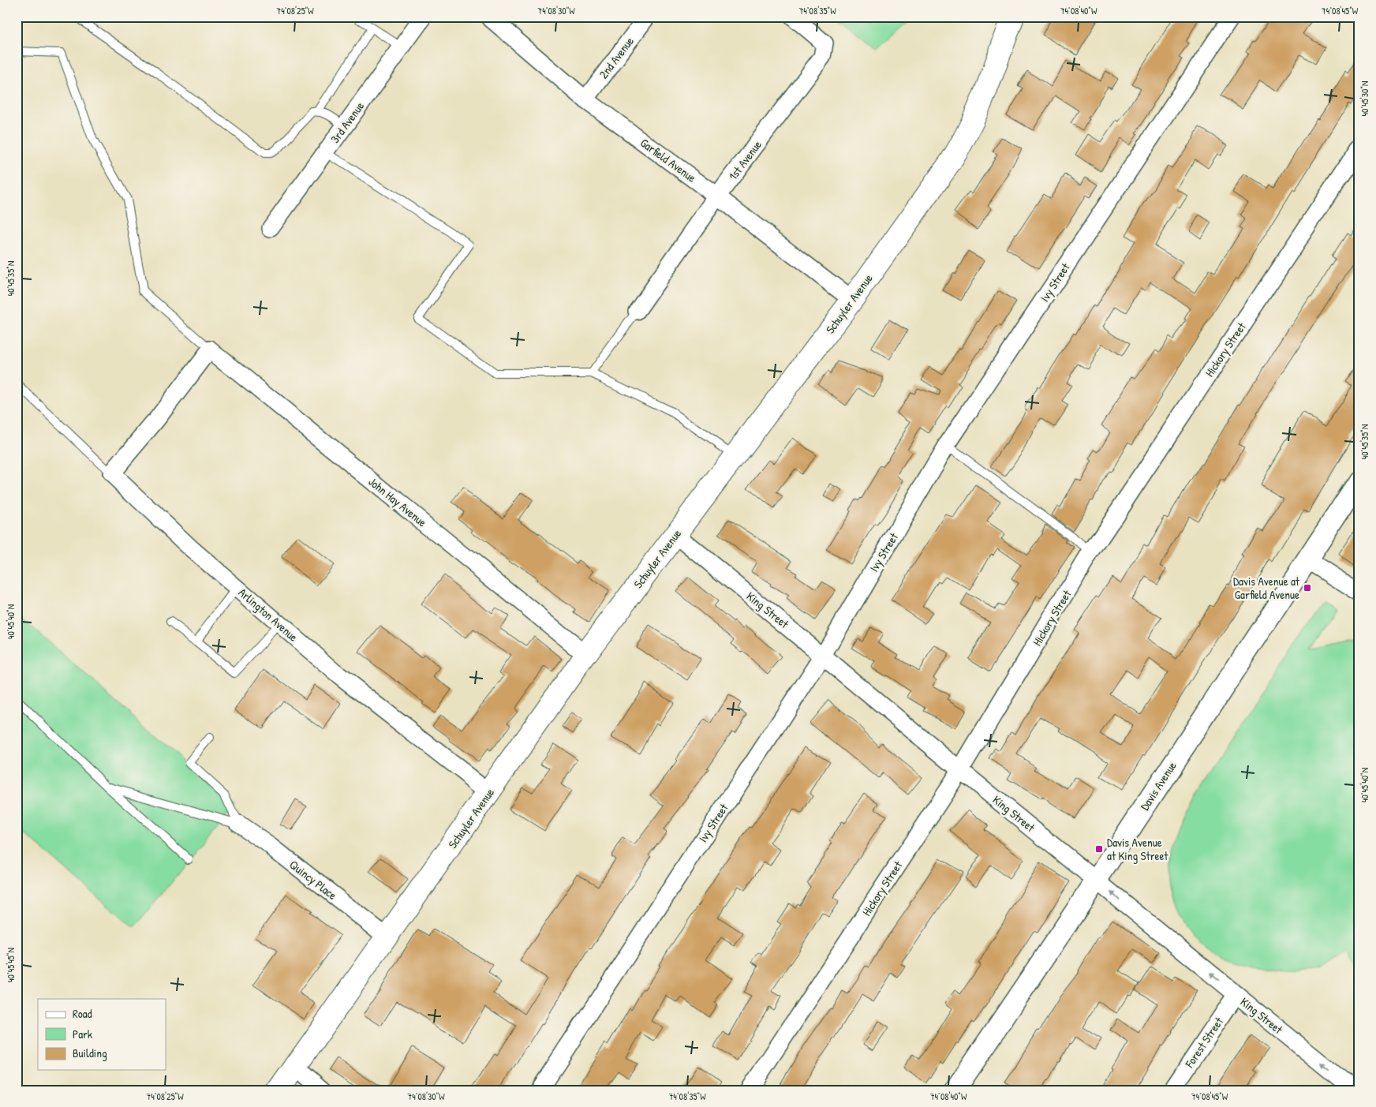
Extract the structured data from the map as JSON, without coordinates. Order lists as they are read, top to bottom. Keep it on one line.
{"streets":{"main road":["Schuyler Avenue"],"street":["2nd Avenue","3rd Avenue","Garfield Avenue","1st Avenue","Ivy Street","Hickory Street","John Hay Avenue","King Street","Arlington Avenue","Davis Avenue","Quincy Place","Forest Street"]},"crossings":[["2nd Avenue","Garfield Avenue"],["Garfield Avenue","1st Avenue"],["Garfield Avenue","Schuyler Avenue"],["Ivy Street","King Street"],["Schuyler Avenue","John Hay Avenue"],["Schuyler Avenue","King Street"],["Schuyler Avenue","Arlington Avenue"],["Schuyler Avenue","Quincy Place"],["Hickory Street","King Street"],["King Street","Davis Avenue"],["King Street","Forest Street"]],"one_way":["King Street"],"places":{"transit":["Davis Avenue at Garfield Avenue","Davis Avenue at King Street"]},"legend":["Road","Park","Building"],"coordinates":["74°08'25\"W","74°08'30\"W","74°08'35\"W","74°08'40\"W","74°08'45\"W","40°45'30\"N","40°45'35\"N","40°45'40\"N","40°45'45\"N"]}
